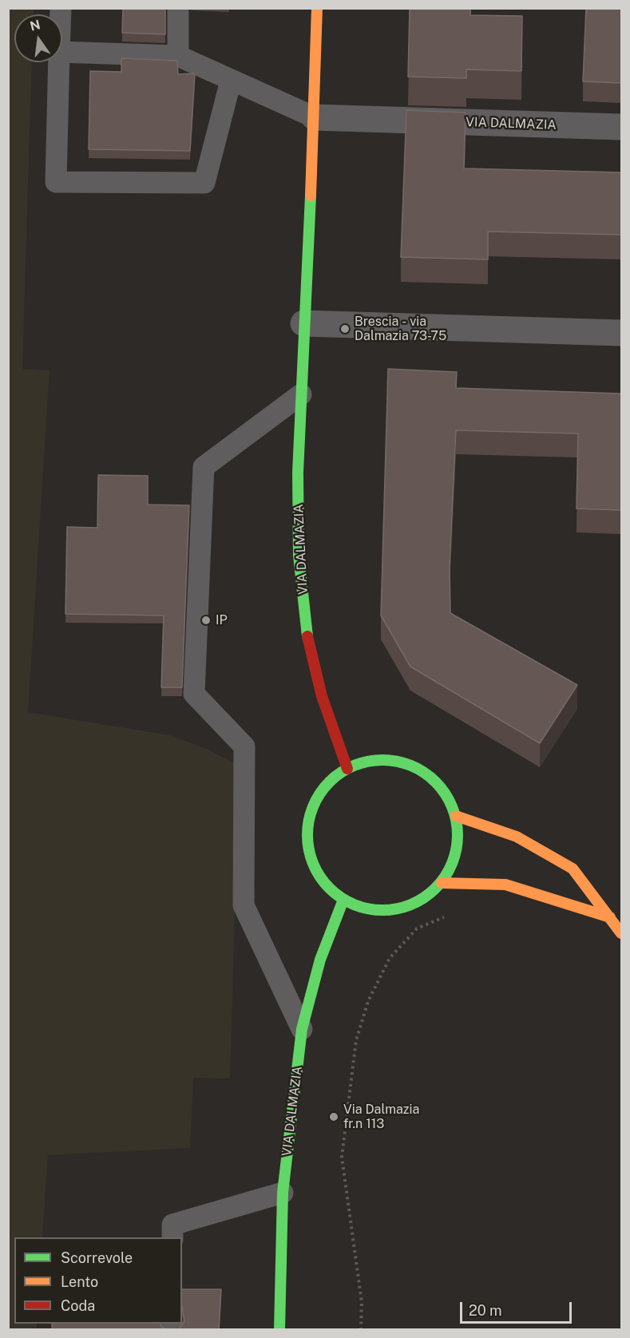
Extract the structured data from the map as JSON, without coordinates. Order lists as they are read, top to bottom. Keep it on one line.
{"streets":{"main road":["VIA DALMAZIA"]},"places":["Brescia - via Dalmazia 73-75","IP","Via Dalmazia fr.n 113"],"legend":["Scorrevole","Lento","Coda"],"scale_bar":"20 m","north":"top"}
